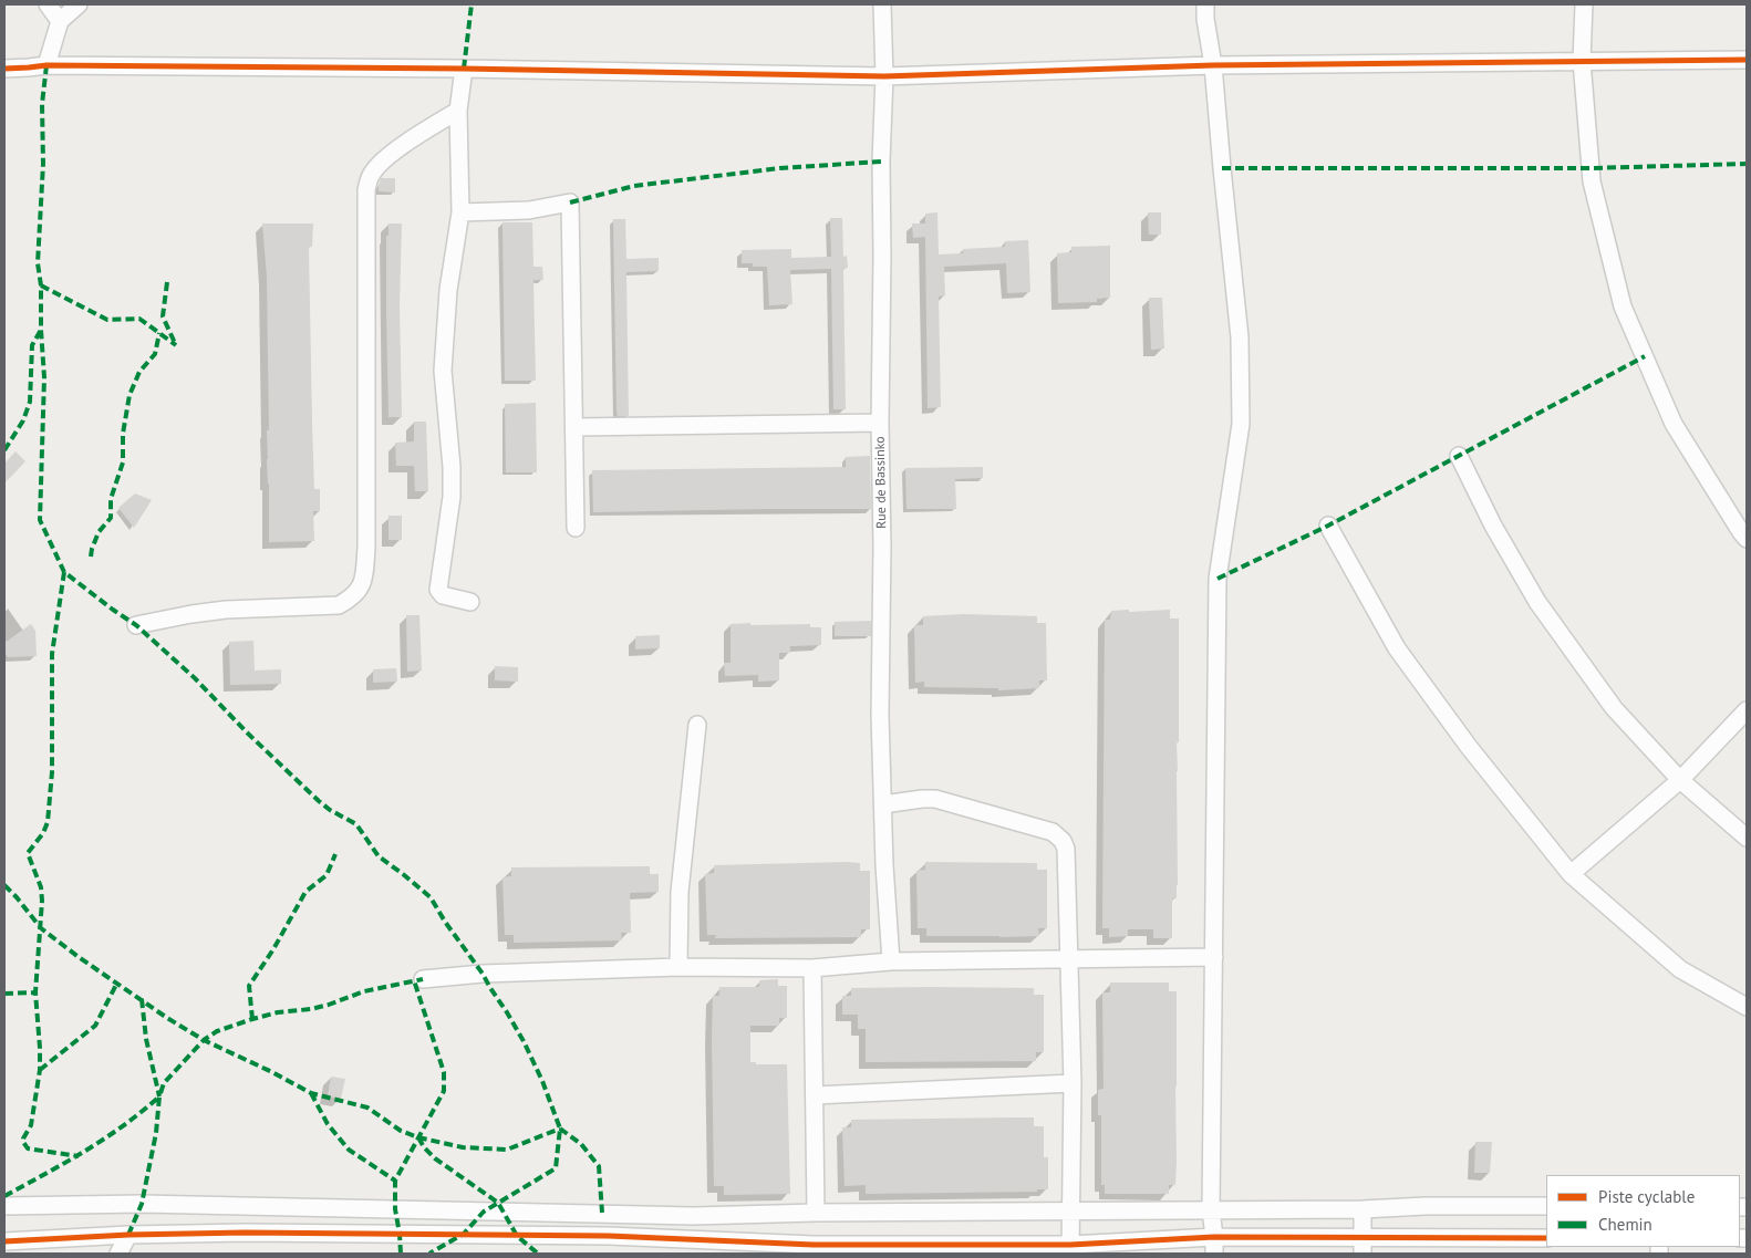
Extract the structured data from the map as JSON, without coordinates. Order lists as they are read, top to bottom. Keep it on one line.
{"streets":{"street":["Rue de Bassinko"]},"legend":["Piste cyclable","Chemin"]}
